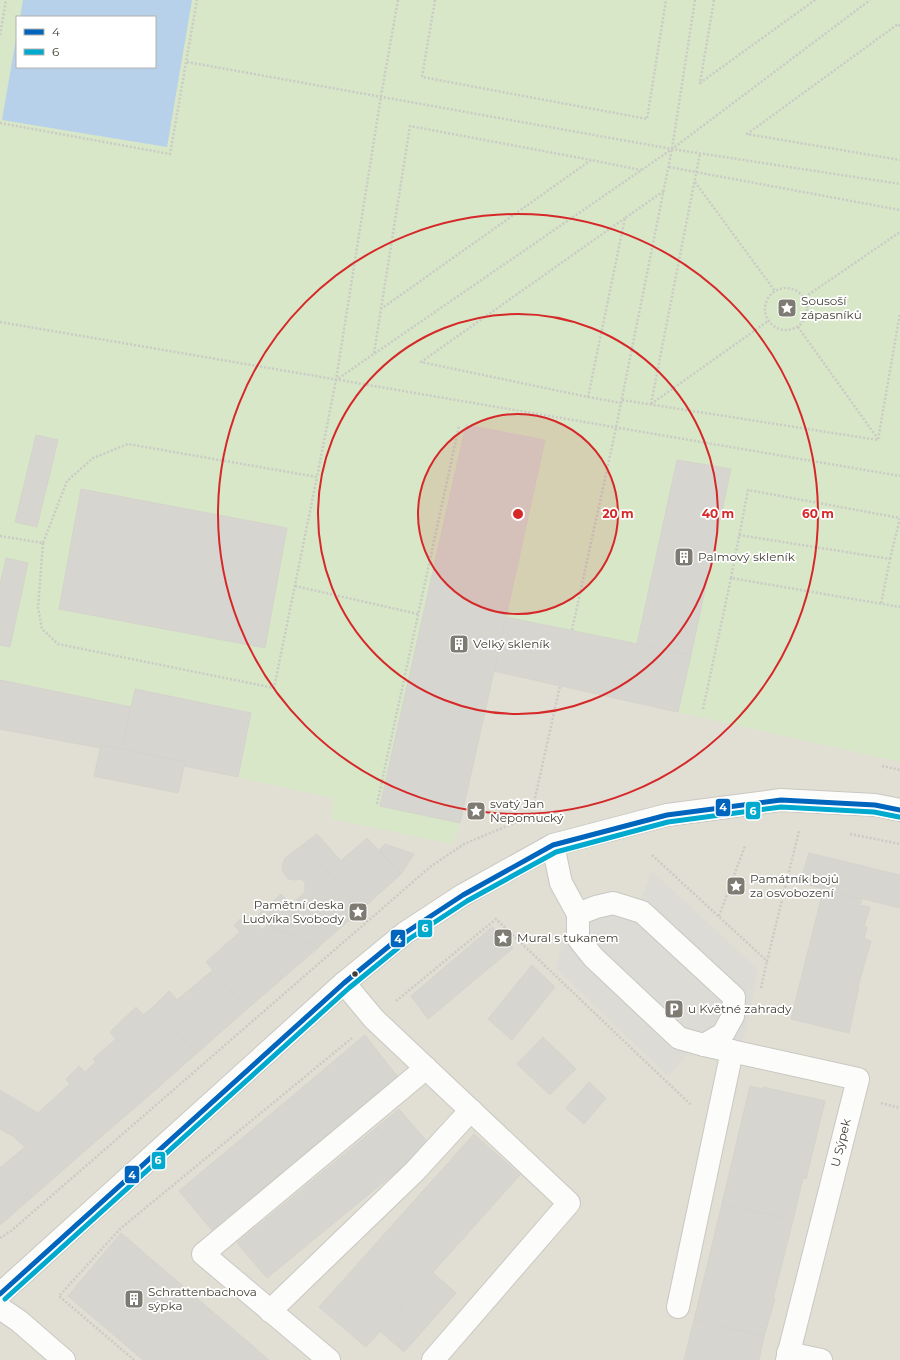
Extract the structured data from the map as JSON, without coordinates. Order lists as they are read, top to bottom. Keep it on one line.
{"streets":{"street":["U Sýpek"]},"places":{"place":["Sousoší zápasníků","svatý Jan Nepomucký","Památník bojů za osvobození","Pamětní deska Ludvíka Svobody","Mural s tukanem"],"building":["Palmový skleník","Velký skleník","Schrattenbachova sýpka"],"parking":["u Květné zahrady"]},"lines":["transit line 4","transit line 6"],"legend":["4","6"],"rings":["20 m","40 m","60 m"]}
